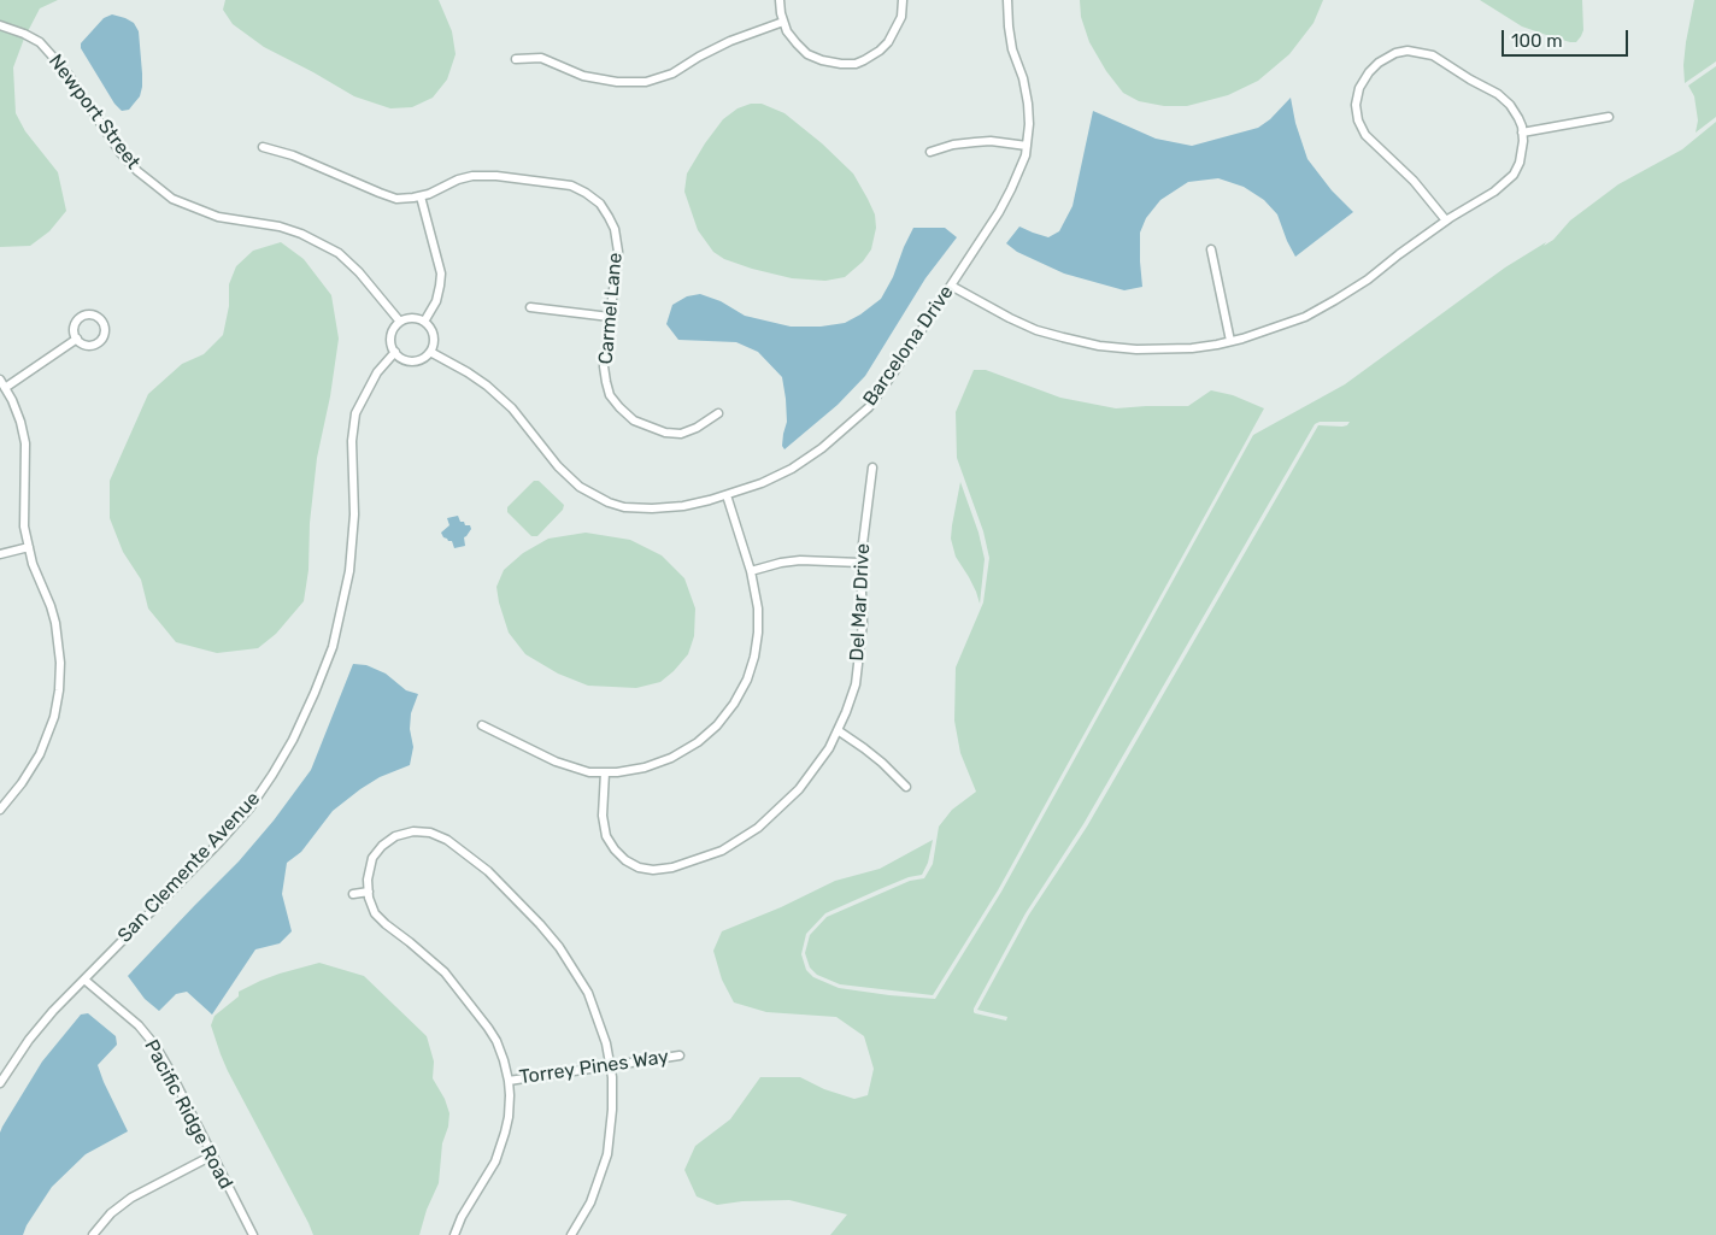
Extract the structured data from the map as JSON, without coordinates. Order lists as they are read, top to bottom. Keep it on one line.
{"streets":{"street":["Newport Street","Carmel Lane","Barcelona Drive","Del Mar Drive","San Clemente Avenue","Torrey Pines Way","Pacific Ridge Road"]},"crossings":[["Newport Street","Barcelona Drive"],["Newport Street","San Clemente Avenue"],["Barcelona Drive","San Clemente Avenue"],["San Clemente Avenue","Pacific Ridge Road"]],"scale_bar":"100 m"}
